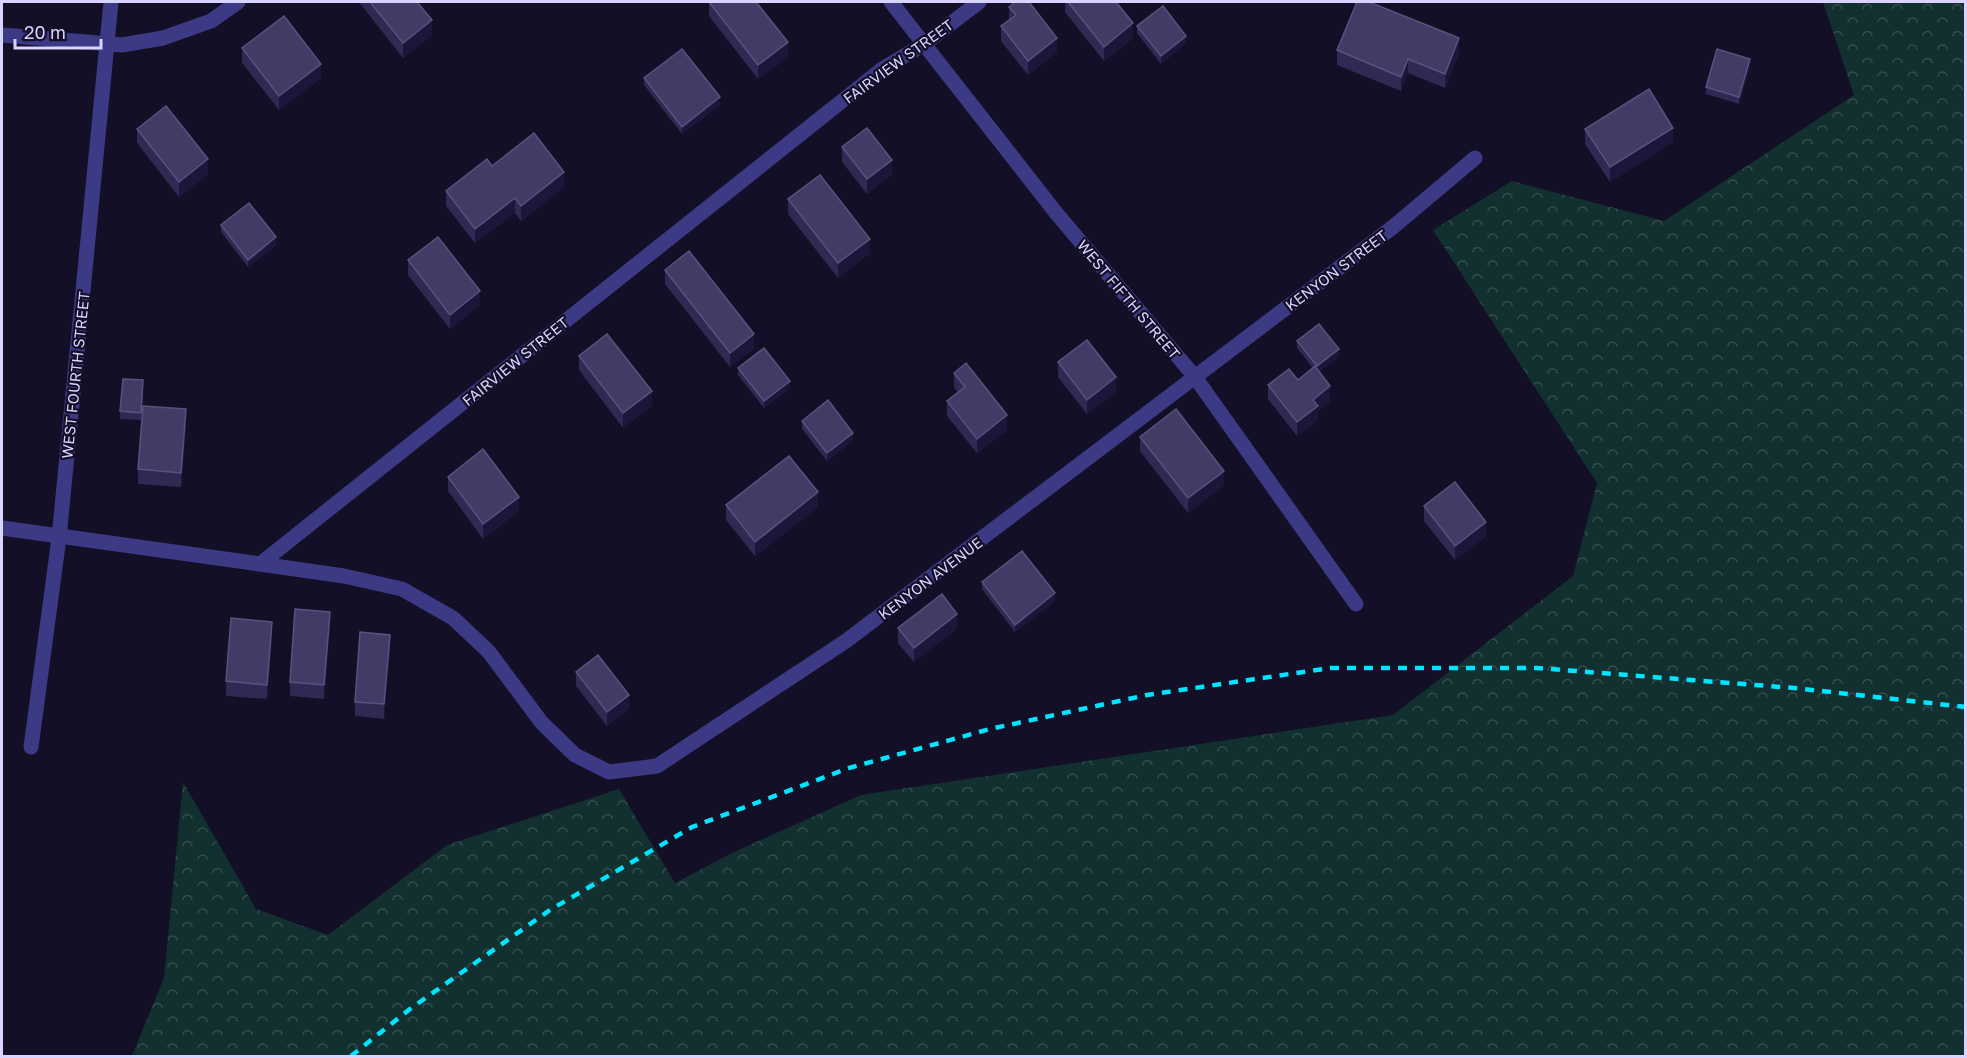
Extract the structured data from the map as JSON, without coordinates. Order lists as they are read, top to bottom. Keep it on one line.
{"streets":{"street":["FAIRVIEW STREET","KENYON STREET","WEST FIFTH STREET","WEST FOURTH STREET","KENYON AVENUE"]},"crossings":[["FAIRVIEW STREET","WEST FIFTH STREET"],["FAIRVIEW STREET","KENYON AVENUE"],["KENYON STREET","WEST FIFTH STREET"],["KENYON STREET","KENYON AVENUE"],["WEST FIFTH STREET","KENYON AVENUE"]],"scale_bar":"20 m"}
